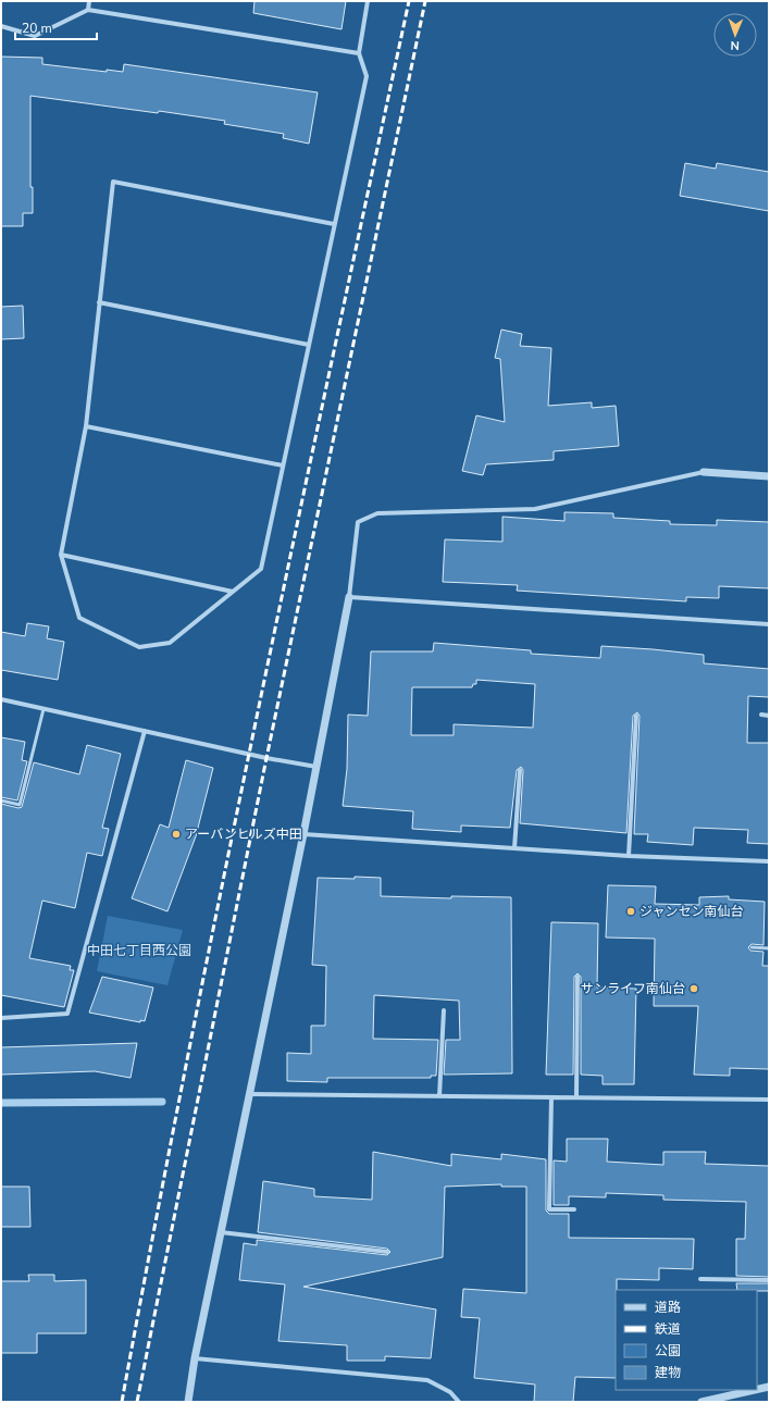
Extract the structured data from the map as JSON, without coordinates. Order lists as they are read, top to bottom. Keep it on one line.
{"parks":["中田七丁目西公園"],"places":["アーバンヒルズ中田","ジャンセン南仙台","サンライフ南仙台"],"legend":["道路","鉄道","公園","建物"],"scale_bar":"20 m","north":"bottom"}
